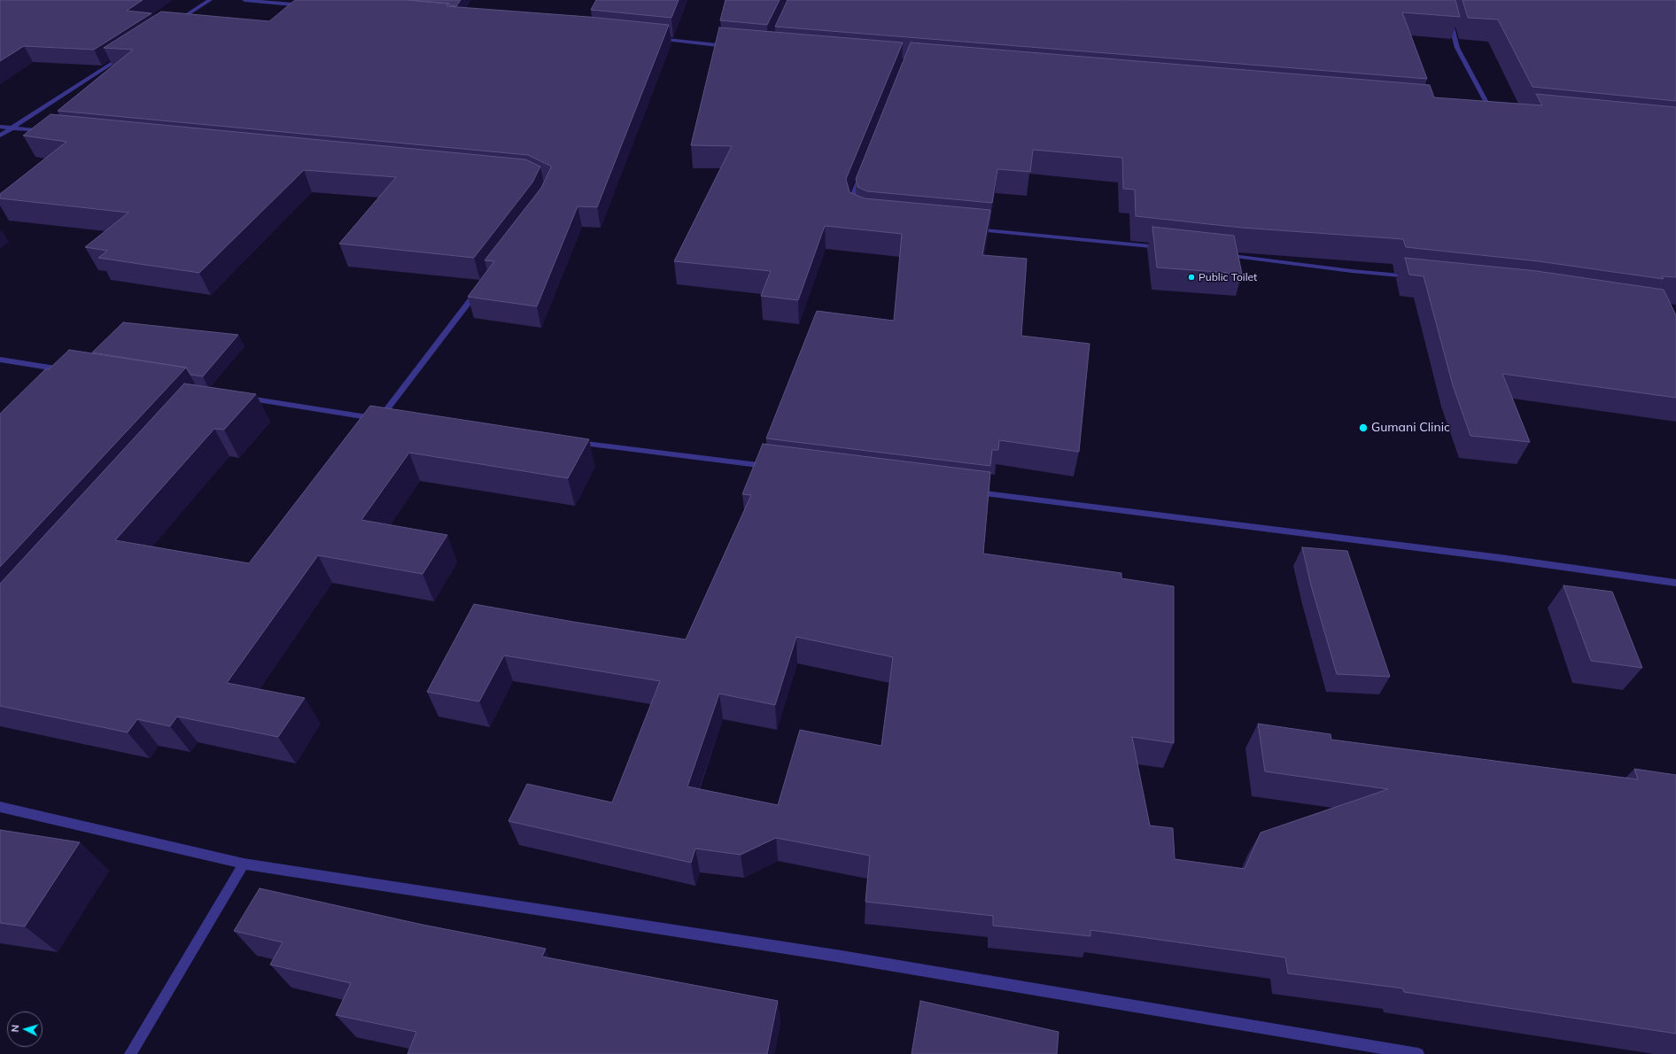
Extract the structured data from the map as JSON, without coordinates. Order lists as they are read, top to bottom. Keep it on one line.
{"places":["Public Toilet","Gumani Clinic"],"north":"left"}
